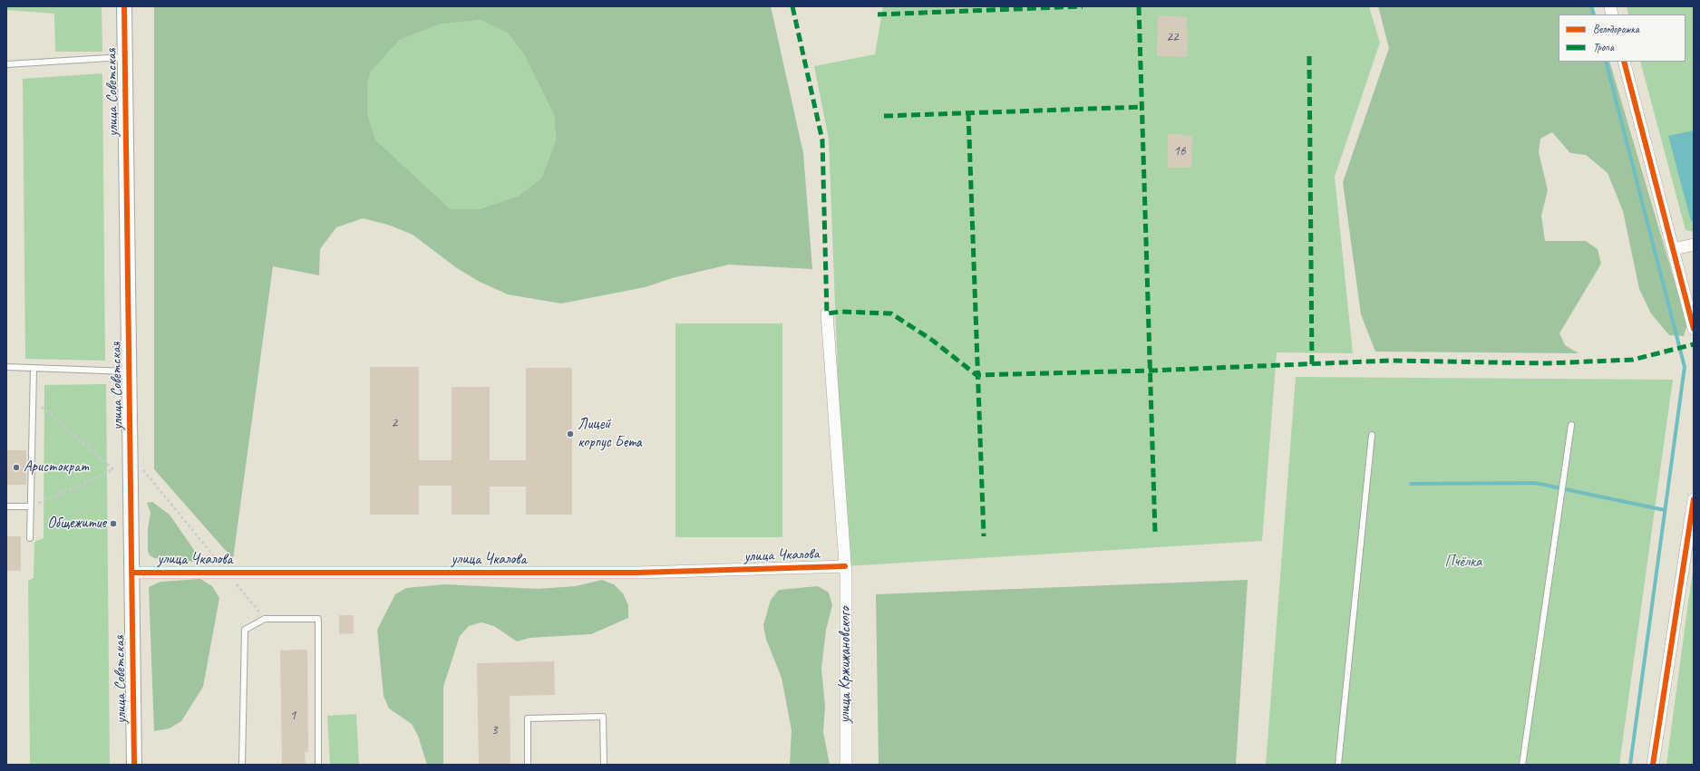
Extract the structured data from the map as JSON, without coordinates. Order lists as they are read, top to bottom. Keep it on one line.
{"streets":{"street":["улица Советская","улица Чкалова","улица Кржижановского"]},"crossings":[["улица Советская","улица Чкалова"],["улица Чкалова","улица Кржижановского"]],"parks":["Пчёлка"],"places":["Лицей корпус Бета","Аристократ","Общежитие"],"house_numbers":["22","16","2","1","3"],"legend":["Велодорожка","Тропа"]}
